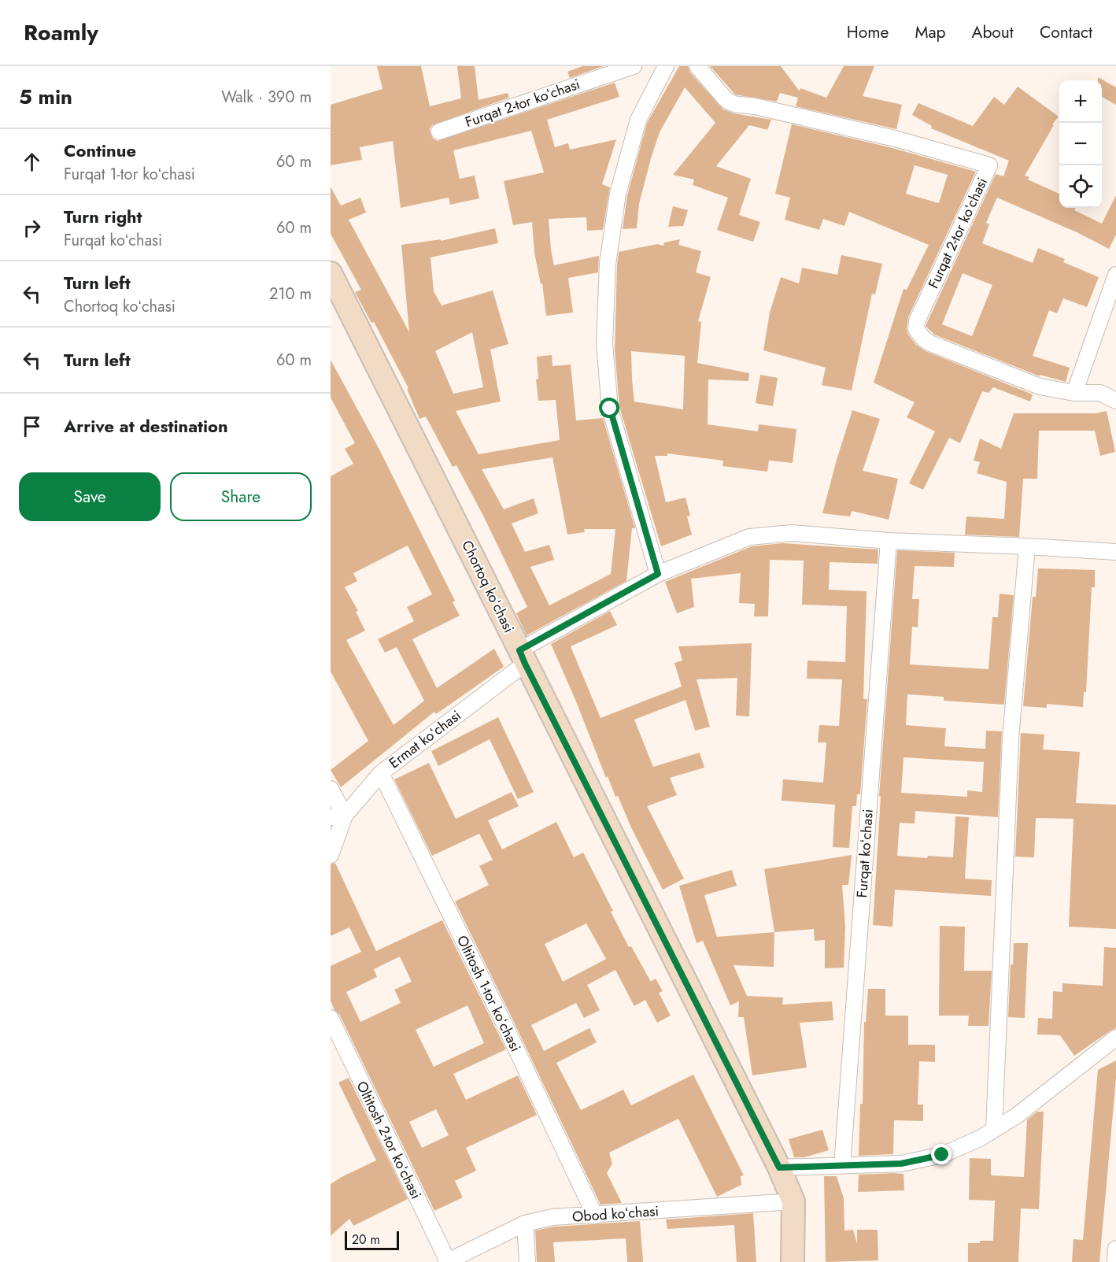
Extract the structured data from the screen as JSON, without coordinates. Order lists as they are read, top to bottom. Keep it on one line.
{"streets":{"main road":["Chortoq koʻchasi"],"street":["Furqat 2-tor koʻchasi","Ermat koʻchasi","Furqat koʻchasi","Oltitosh 1-tor koʻchasi","Oltitosh 2-tor koʻchasi","Obod koʻchasi"]},"crossings":[["Chortoq koʻchasi","Ermat koʻchasi"],["Chortoq koʻchasi","Obod koʻchasi"],["Ermat koʻchasi","Oltitosh 1-tor koʻchasi"],["Oltitosh 1-tor koʻchasi","Obod koʻchasi"],["Oltitosh 2-tor koʻchasi","Obod koʻchasi"]],"scale_bar":"20 m","page":{"header":"Roamly","nav":["Home","Map","About","Contact"],"heading":["5 min","Walk · 390 m"],"map_buttons":["+","−"],"list":[["Continue","Furqat 1-tor koʻchasi","60 m"],["Turn right","Furqat koʻchasi","60 m"],["Turn left","Chortoq koʻchasi","210 m"],["Turn left","60 m"],"Arrive at destination"],"buttons":["Save","Share"],"scale":"20 m"}}
